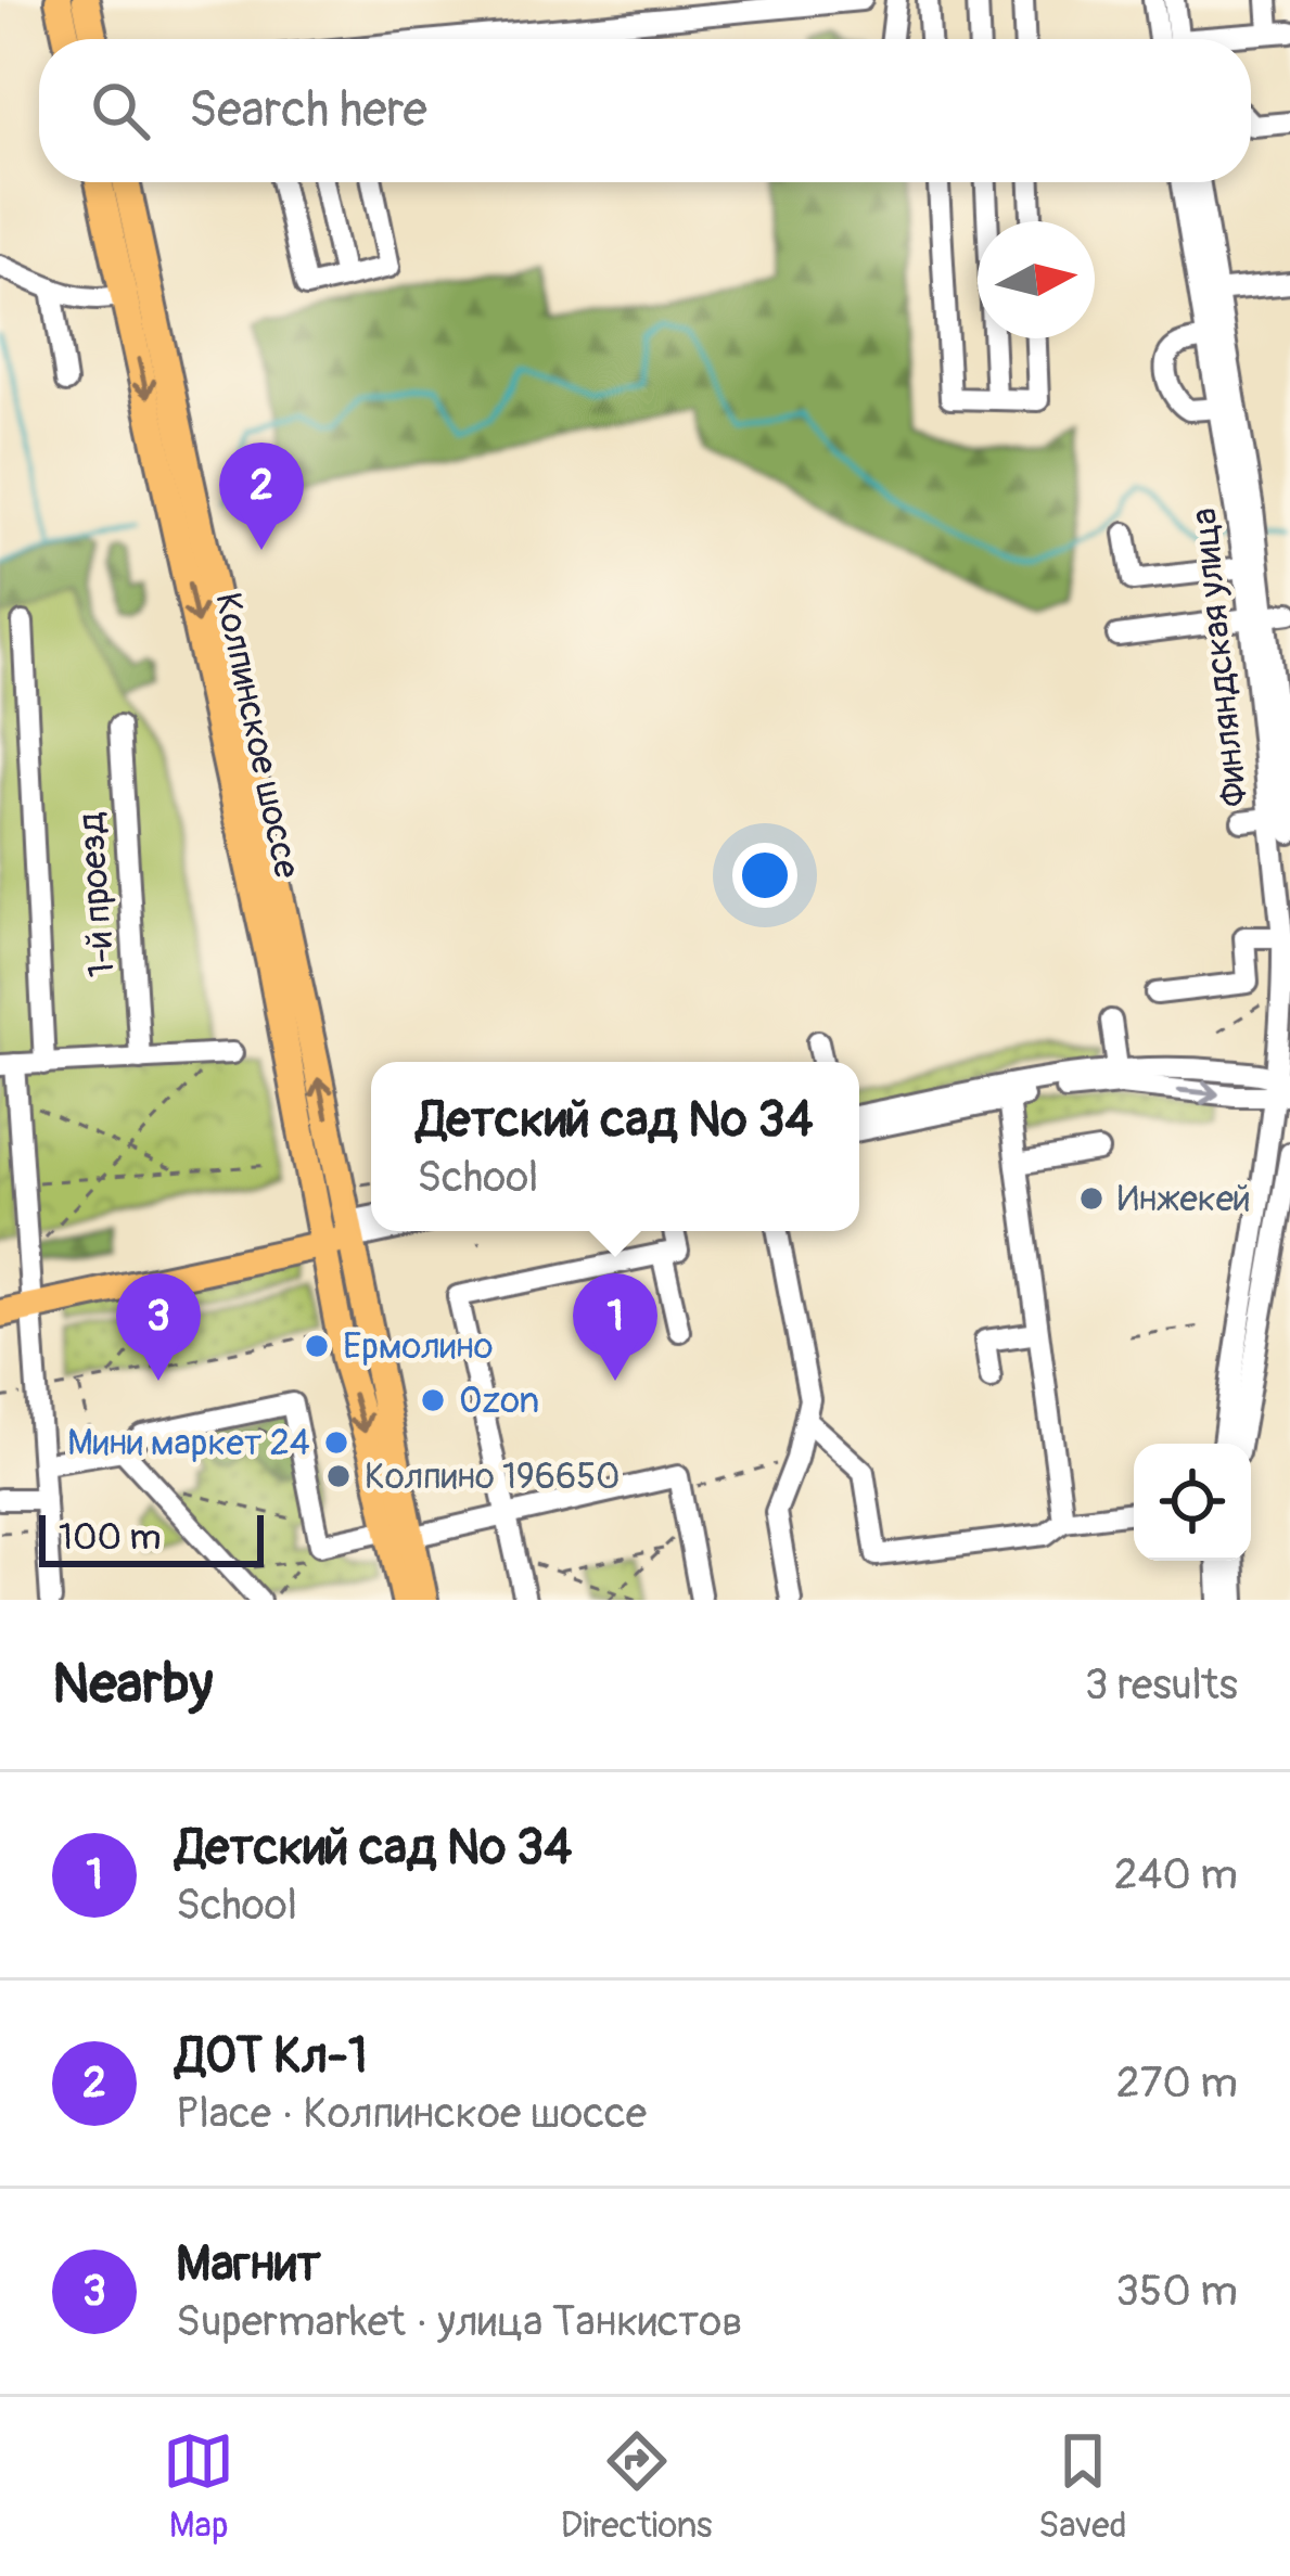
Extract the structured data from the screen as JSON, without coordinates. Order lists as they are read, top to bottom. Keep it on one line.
{"streets":{"main road":["Колпинское шоссе"],"street":["Финляндская улица","1-й проезд"]},"places":["Инжекей","Ермолино","Ozon","Мини маркет 24","Колпино 196650"],"scale_bar":"100 m","north":"right","page":{"search":"Search here","pins":["2","1","3"],"popup":["Детский сад № 34","School"],"scale":"100 m","heading":["Nearby","3 results"],"list":[{"mark":"1","name":"Детский сад № 34","note":"School","value":"240 m"},{"mark":"2","name":"ДОТ Кл-1","note":"Place · Колпинское шоссе","value":"270 m"},{"mark":"3","name":"Магнит","note":"Supermarket · улица Танкистов","value":"350 m"}],"nav":["Map","Directions","Saved"]}}
